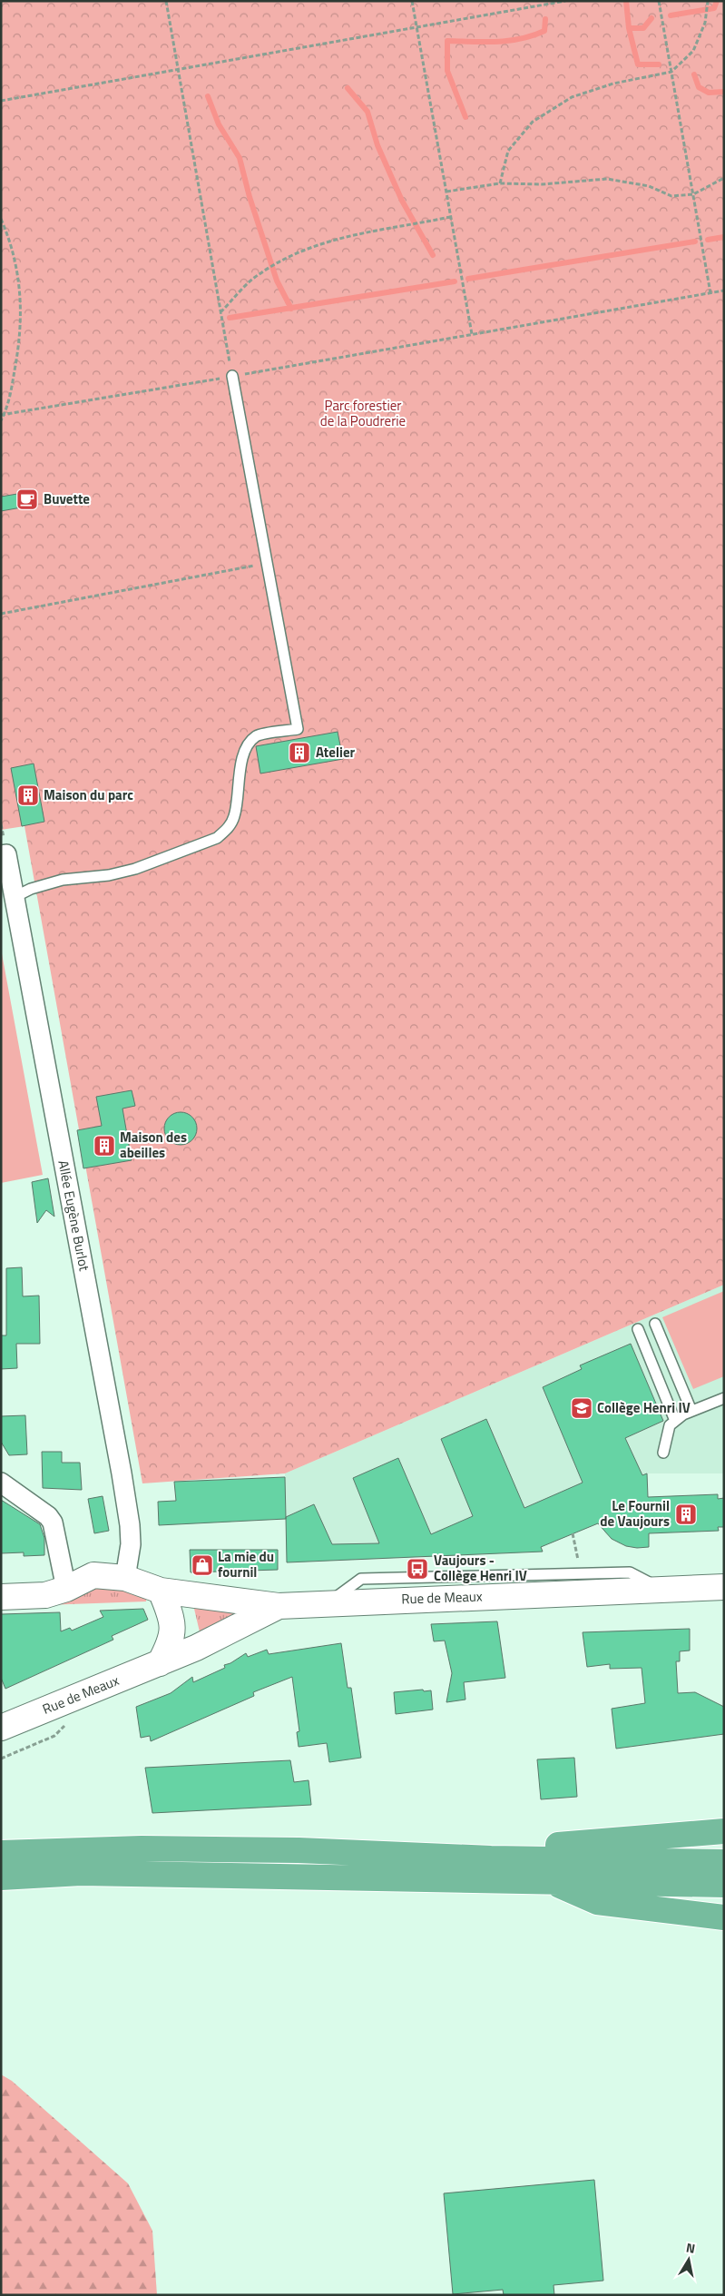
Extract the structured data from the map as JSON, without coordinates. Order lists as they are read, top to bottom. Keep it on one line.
{"streets":{"main road":["Rue de Meaux"],"street":["Allée Eugène Burlot"]},"crossings":[["Allée Eugène Burlot","Rue de Meaux"]],"parks":["Parc forestier de la Poudrerie"],"places":{"cafe":["Buvette"],"building":["Atelier","Maison du parc","Maison des abeilles","Le Fournil de Vaujours"],"school or university":["Collège Henri IV"],"shop":["La mie du fournil"],"bus stop":["Vaujours - Collège Henri IV"]},"north":"top"}
